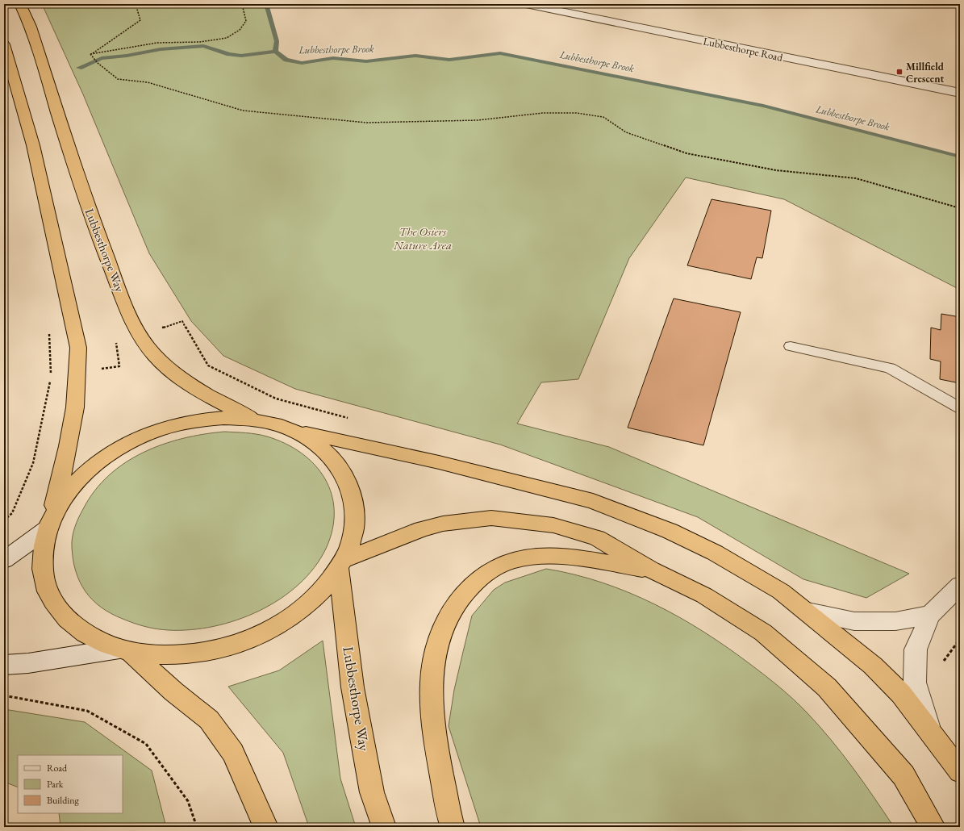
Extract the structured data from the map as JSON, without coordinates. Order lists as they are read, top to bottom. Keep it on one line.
{"streets":{"highway":["Lubbesthorpe Way"],"street":["Lubbesthorpe Road"]},"water":["Lubbesthorpe Brook"],"parks":["The Osiers Nature Area"],"places":{"transit":["Millfield Crescent"]},"legend":["Road","Park","Building"]}
